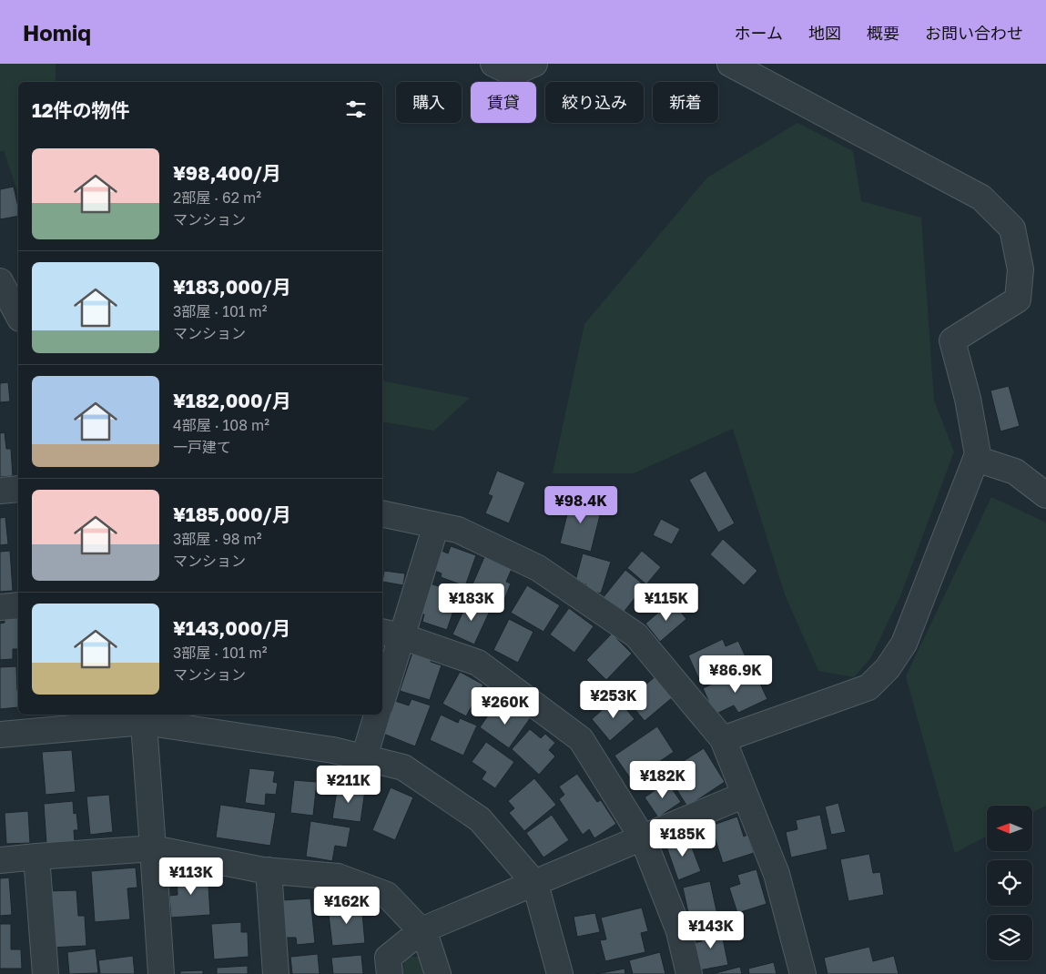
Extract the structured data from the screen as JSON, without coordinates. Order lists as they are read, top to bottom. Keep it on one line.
{"north":"left","page":{"header":"Homiq","nav":["ホーム","地図","概要","お問い合わせ"],"chip":["購入","賃貸","絞り込み","新着"],"heading":"12件の物件","list":[{"name":"¥98,400/月","note":"2部屋 · 62 m² · マンション"},{"name":"¥183,000/月","note":"3部屋 · 101 m² · マンション"},{"name":"¥182,000/月","note":"4部屋 · 108 m² · 一戸建て"},{"name":"¥185,000/月","note":"3部屋 · 98 m² · マンション"},{"name":"¥143,000/月","note":"3部屋 · 101 m² · マンション"}],"price":["¥98.4K","¥183K","¥115K","¥86.9K","¥253K","¥260K","¥182K","¥211K","¥185K","¥113K","¥162K","¥143K"]}}
